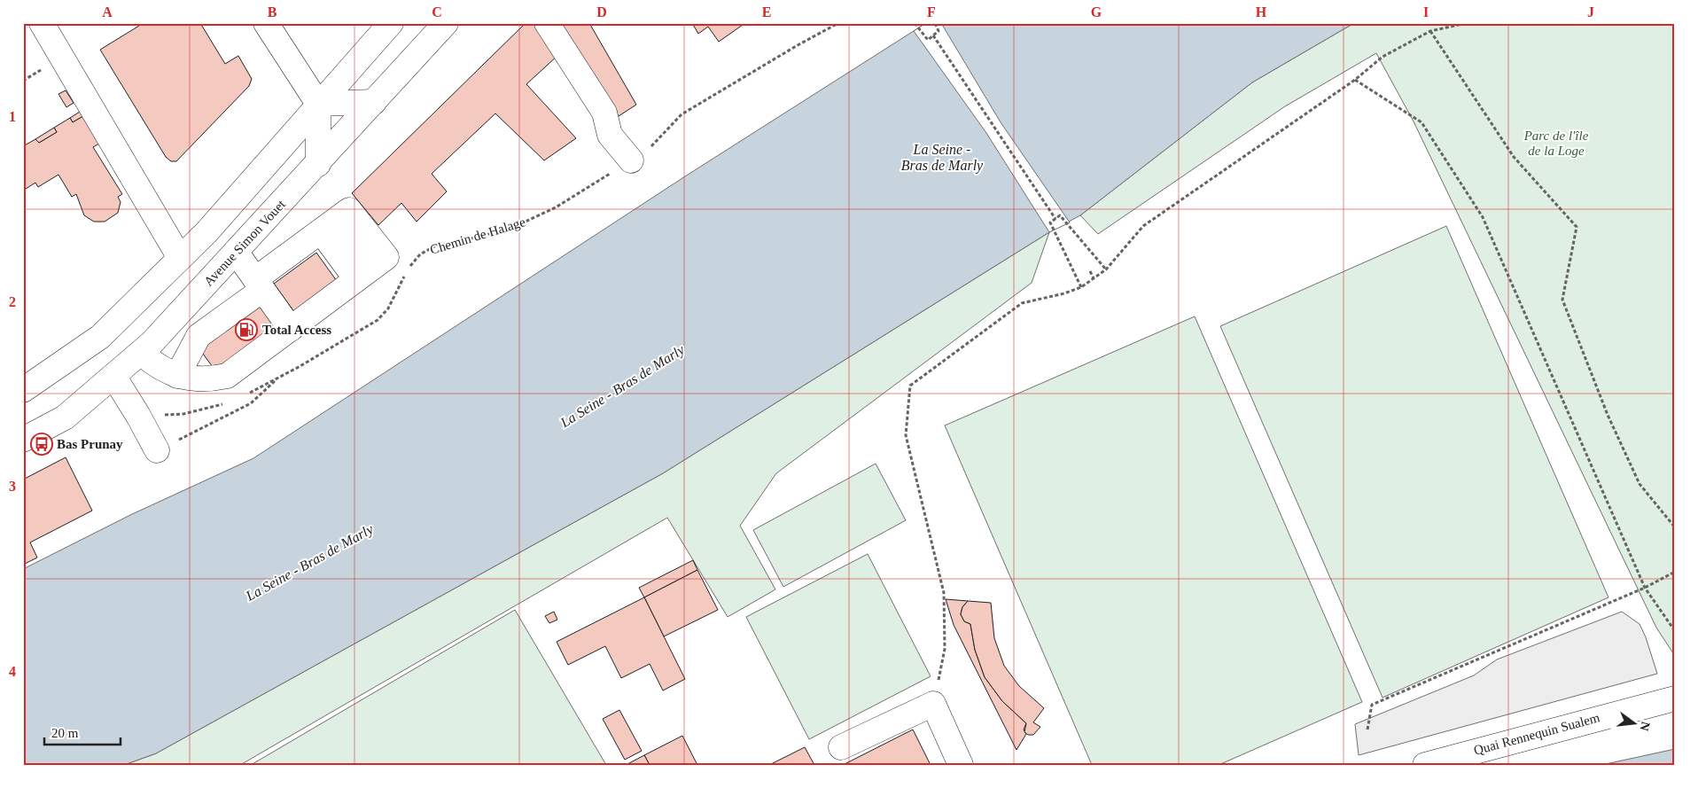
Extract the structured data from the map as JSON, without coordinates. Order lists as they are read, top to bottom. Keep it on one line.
{"streets":{"main road":["Avenue Simon Vouet","Quai Rennequin Sualem"],"path":["Chemin de Halage"]},"water":["La Seine - Bras de Marly"],"parks":["Parc de l'île de la Loge"],"places":{"fuel station":["Total Access"],"bus stop":["Bas Prunay"]},"scale_bar":"20 m","north":"right","grid":{"columns":["A","B","C","D","E","F","G","H","I","J"],"rows":["1","2","3","4"]}}
